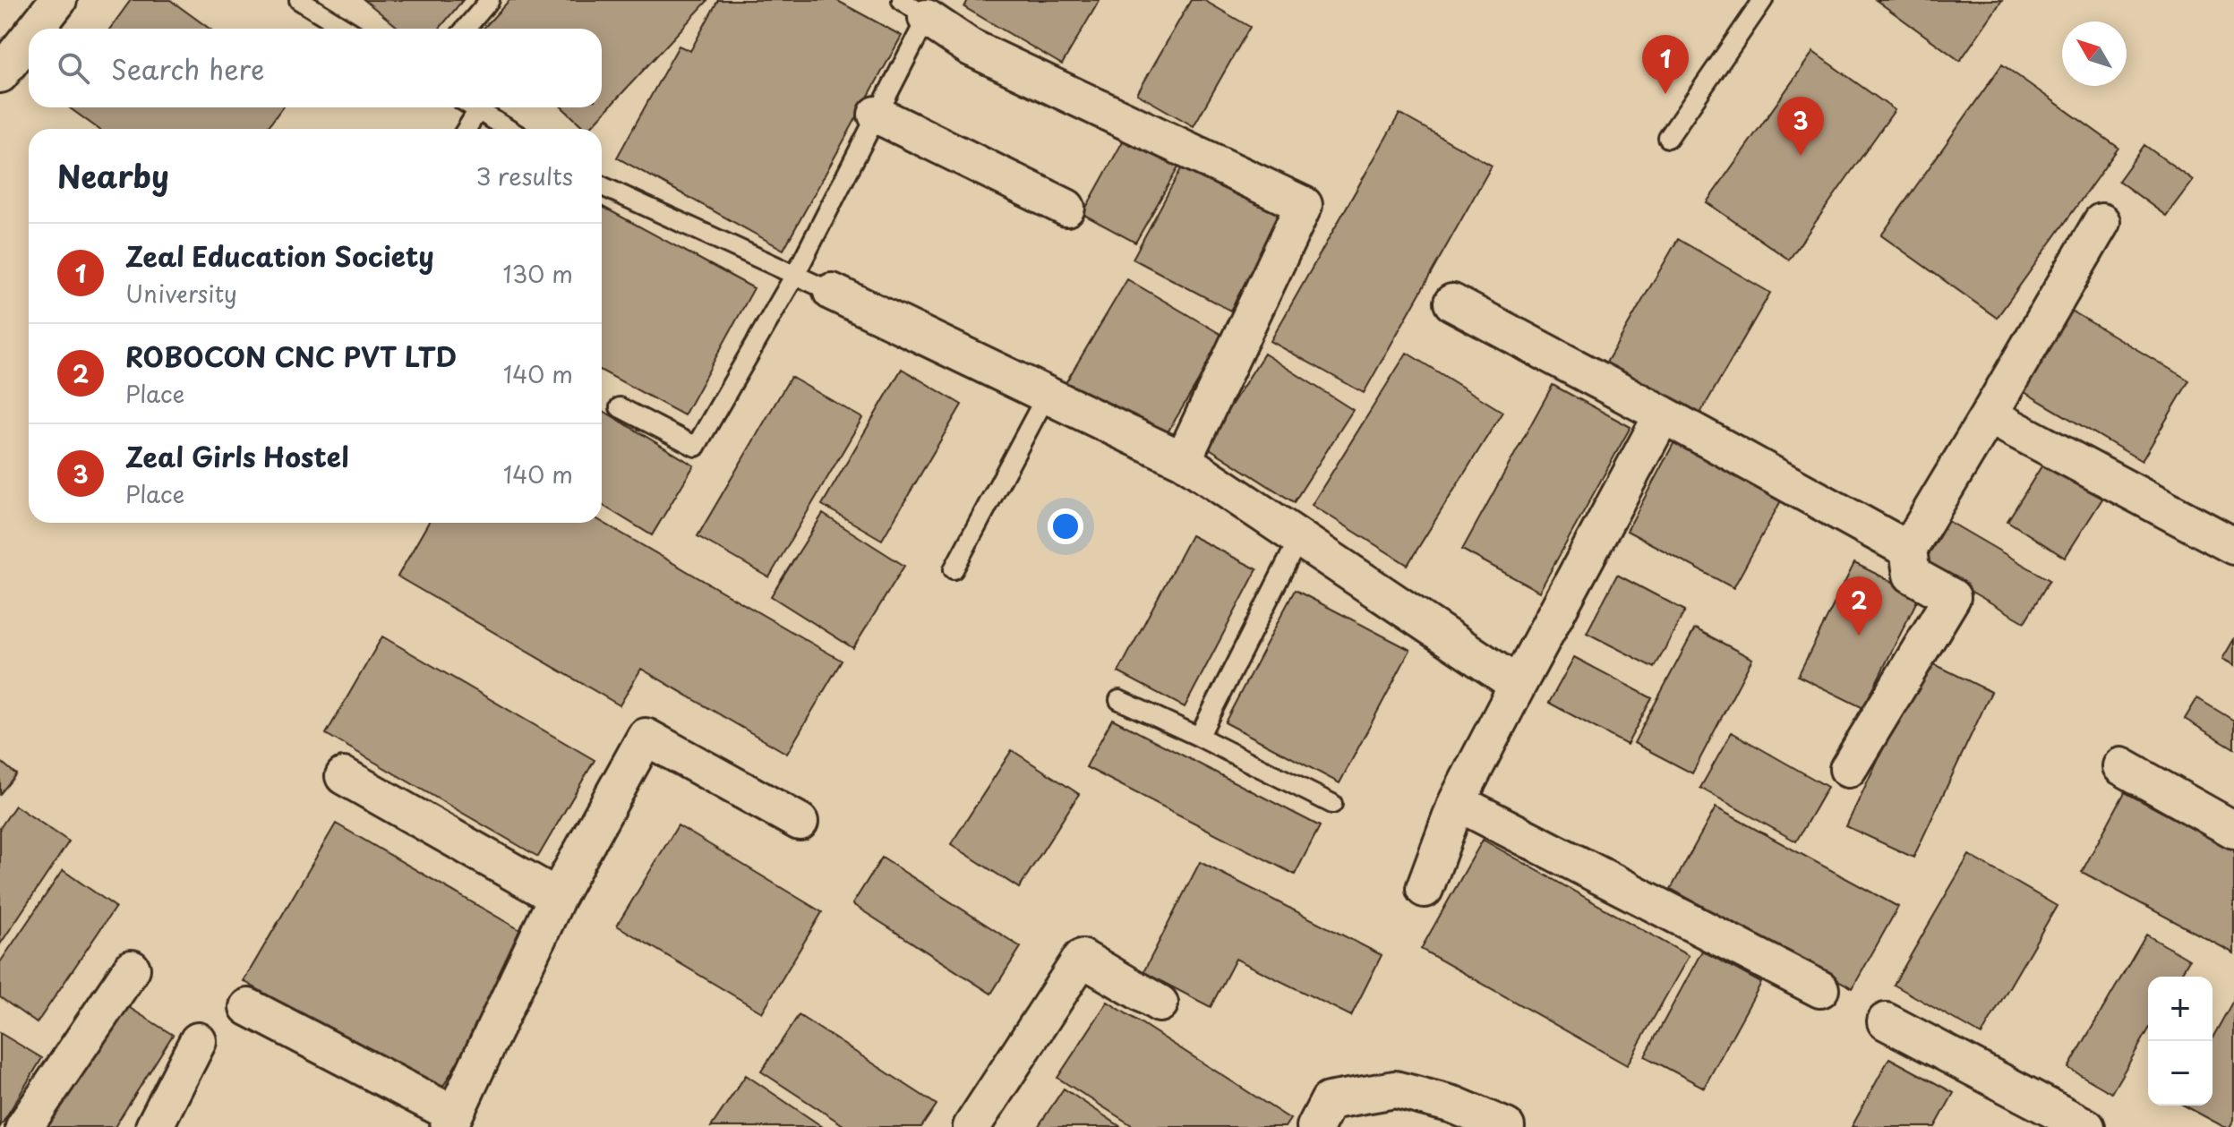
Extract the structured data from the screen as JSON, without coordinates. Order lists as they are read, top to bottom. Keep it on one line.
{"north":"top left","page":{"search":"Search here","pins":["1","3","2"],"heading":["Nearby","3 results"],"list":[{"mark":"1","name":"Zeal Education Society","note":"University","value":"130 m"},{"mark":"2","name":"ROBOCON CNC PVT LTD","note":"Place","value":"140 m"},{"mark":"3","name":"Zeal Girls Hostel","note":"Place","value":"140 m"}],"map_buttons":["+","−"]}}
